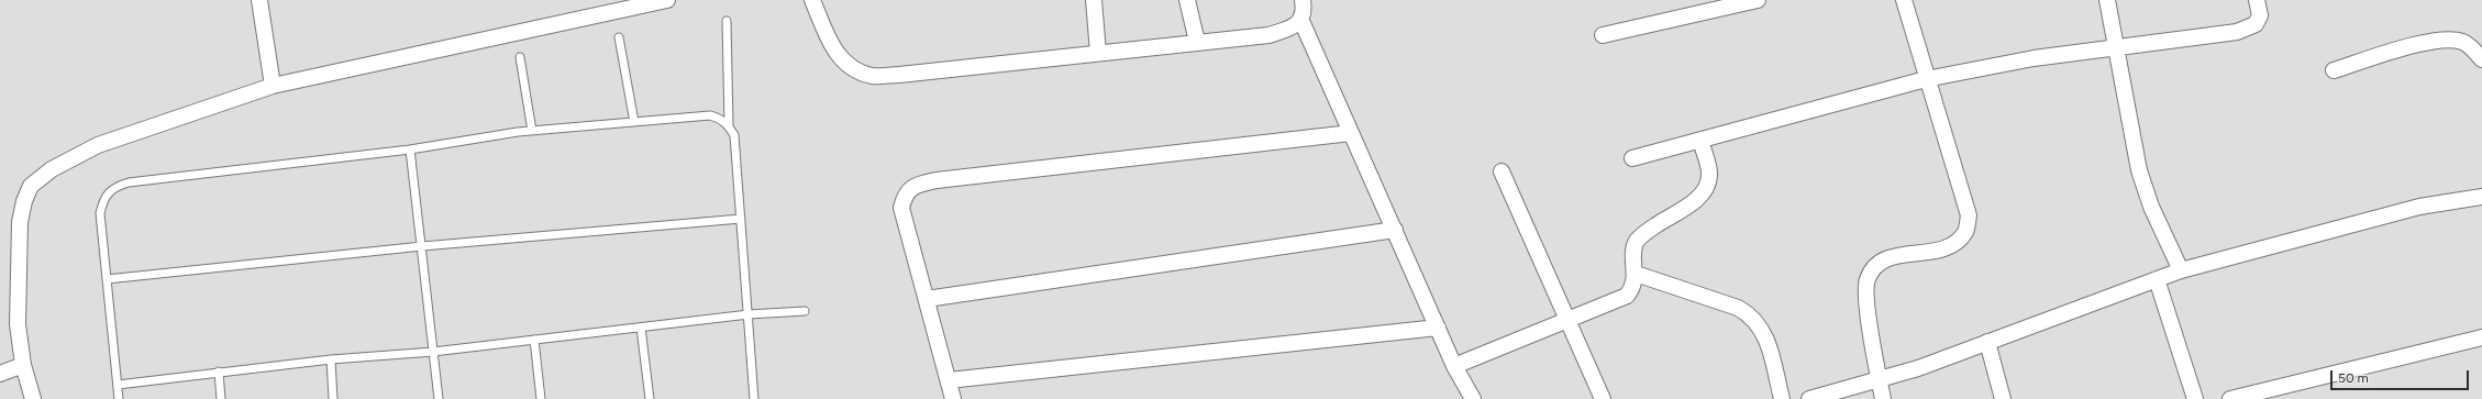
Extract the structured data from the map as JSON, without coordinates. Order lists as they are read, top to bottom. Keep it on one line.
{"scale_bar":"50 m"}
